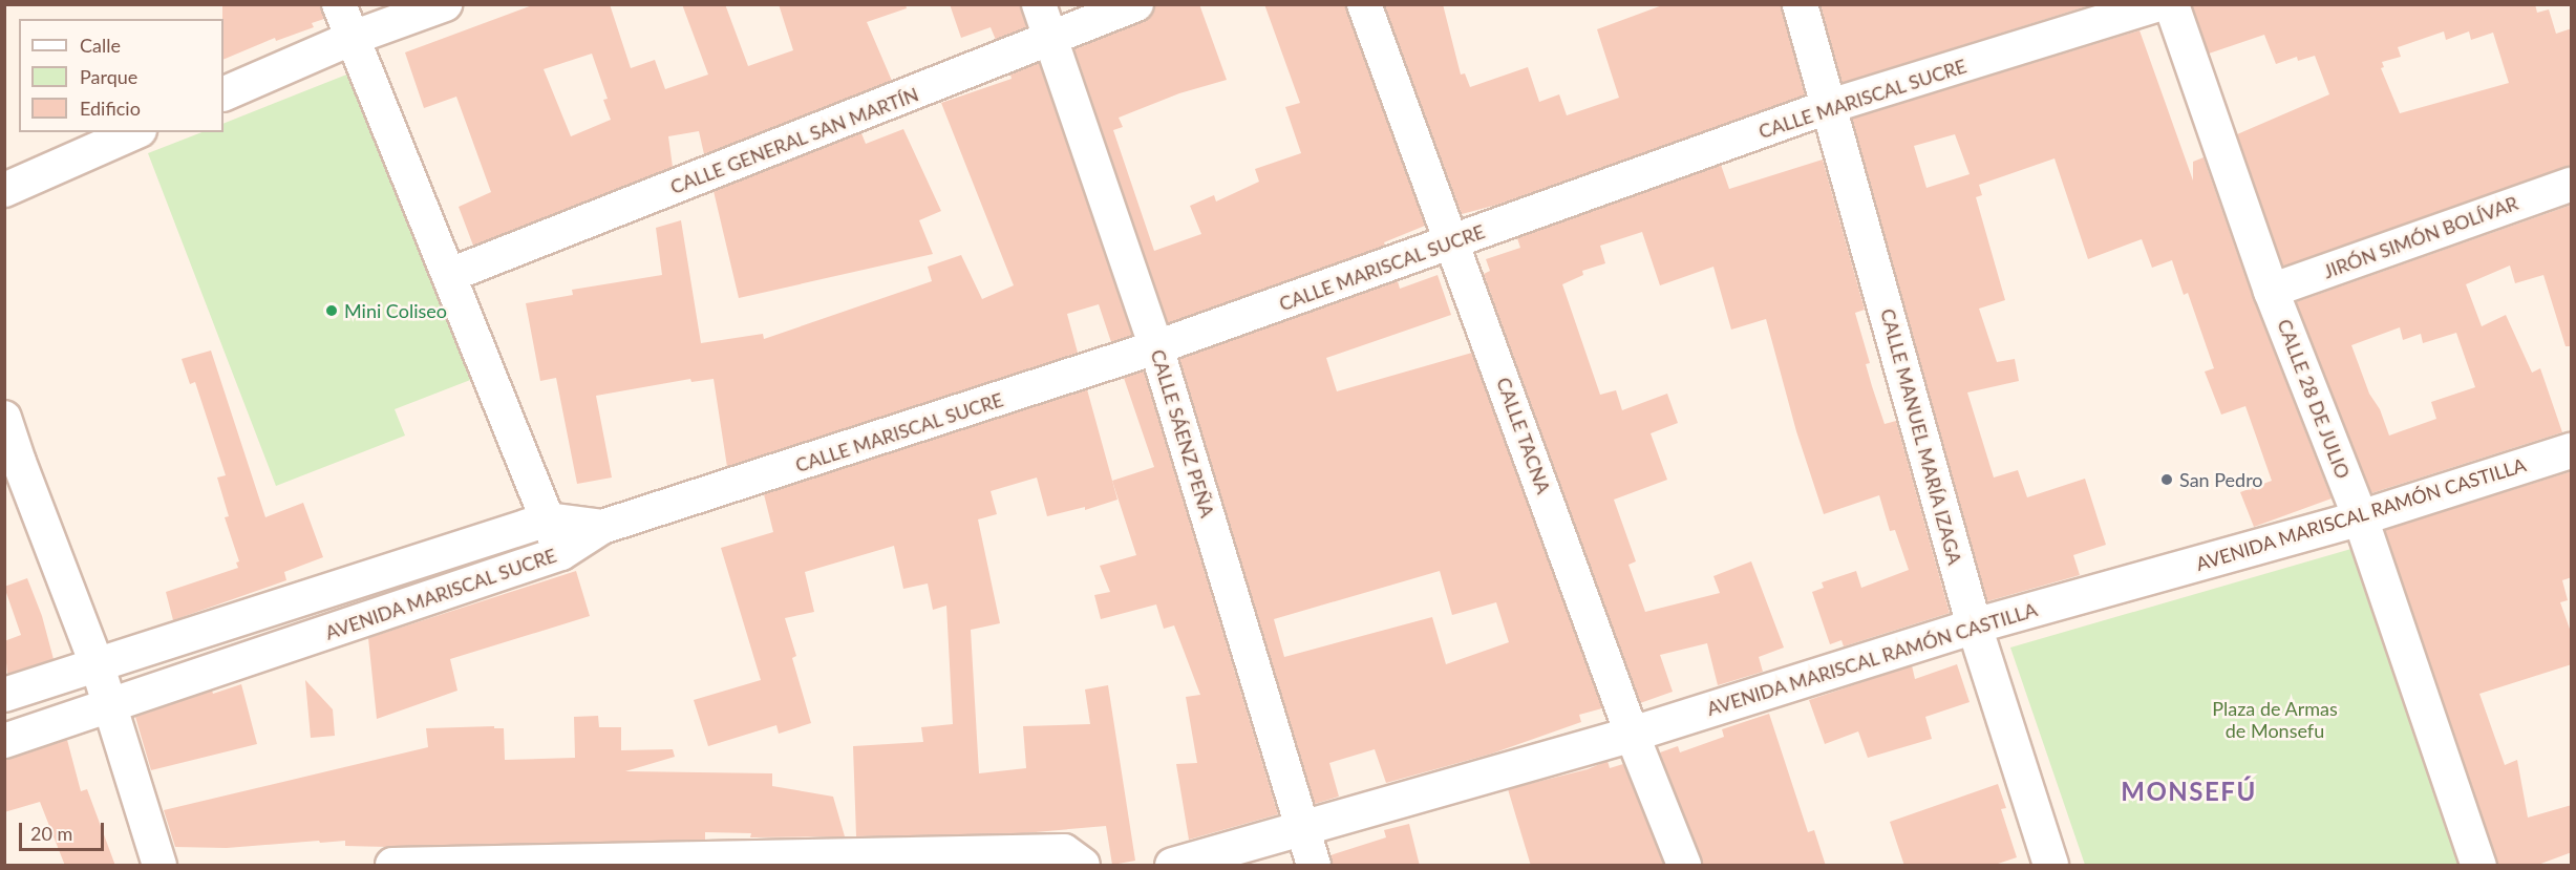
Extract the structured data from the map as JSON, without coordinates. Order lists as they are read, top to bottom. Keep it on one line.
{"streets":{"street":["CALLE MARISCAL SUCRE","CALLE GENERAL SAN MARTÍN","JIRÓN SIMÓN BOLÍVAR","CALLE 28 DE JULIO","CALLE SÁENZ PEÑA","CALLE TACNA","CALLE MANUEL MARÍA IZAGA","AVENIDA MARISCAL RAMÓN CASTILLA","AVENIDA MARISCAL SUCRE"]},"crossings":[["CALLE MARISCAL SUCRE","CALLE SÁENZ PEÑA"],["CALLE MARISCAL SUCRE","CALLE TACNA"],["CALLE MARISCAL SUCRE","CALLE MANUEL MARÍA IZAGA"],["CALLE MARISCAL SUCRE","AVENIDA MARISCAL SUCRE"],["CALLE GENERAL SAN MARTÍN","CALLE SÁENZ PEÑA"],["JIRÓN SIMÓN BOLÍVAR","CALLE 28 DE JULIO"],["CALLE 28 DE JULIO","AVENIDA MARISCAL RAMÓN CASTILLA"],["CALLE SÁENZ PEÑA","AVENIDA MARISCAL RAMÓN CASTILLA"],["CALLE TACNA","AVENIDA MARISCAL RAMÓN CASTILLA"],["CALLE MANUEL MARÍA IZAGA","AVENIDA MARISCAL RAMÓN CASTILLA"]],"districts":["MONSEFÚ"],"parks":["Plaza de Armas de Monsefu"],"places":["Mini Coliseo","San Pedro"],"legend":["Calle","Parque","Edificio"],"scale_bar":"20 m"}
